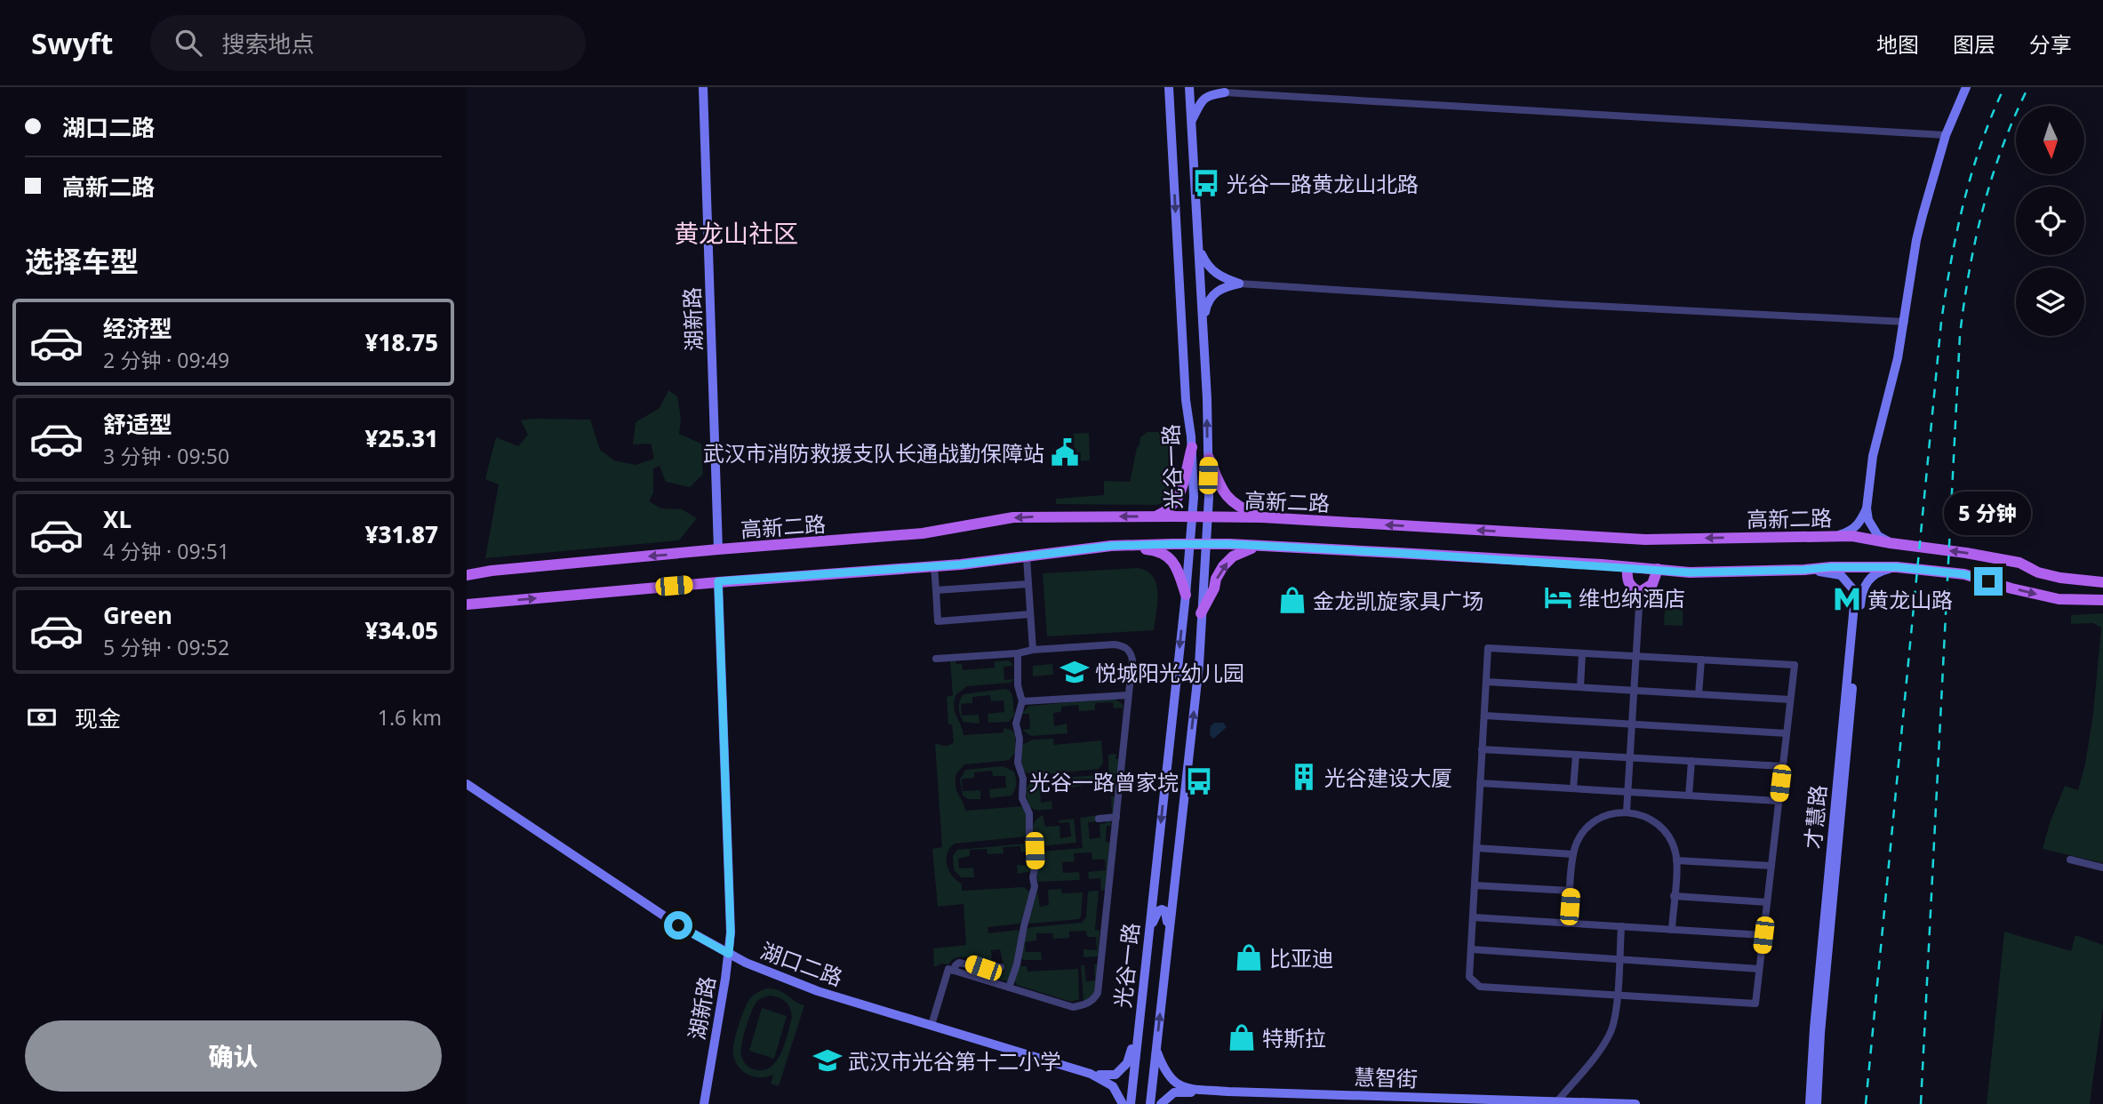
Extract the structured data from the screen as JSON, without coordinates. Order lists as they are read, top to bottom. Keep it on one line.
{"streets":{"main road":["高新二路"],"street":["湖新路","光谷一路","才慧路","湖口二路","慧智街"]},"crossings":[["湖新路","高新二路"],["湖新路","湖口二路"],["光谷一路","高新二路"],["光谷一路","慧智街"],["高新二路","才慧路"]],"districts":["黄龙山社区"],"places":{"bus stop":["光谷一路黄龙山北路","光谷一路曾家垸"],"public building":["武汉市消防救援支队长通战勤保障站"],"hotel":["维也纳酒店"],"metro station":["黄龙山路"],"shop":["金龙凯旋家具广场","比亚迪","特斯拉"],"school or university":["悦城阳光幼儿园","武汉市光谷第十二小学"],"building":["光谷建设大厦"]},"north":"bottom","page":{"header":"Swyft","search":"搜索地点","nav":["地图","图层","分享"],"banner":["湖口二路","高新二路"],"heading":"选择车型","list":[{"name":"经济型","note":"2 分钟 · 09:49","value":"¥18.75"},{"name":"舒适型","note":"3 分钟 · 09:50","value":"¥25.31"},{"name":"XL","note":"4 分钟 · 09:51","value":"¥31.87"},{"name":"Green","note":"5 分钟 · 09:52","value":"¥34.05"}],"bubble":"5 分钟","pay":["现金","1.6 km"],"buttons":"确认"}}
